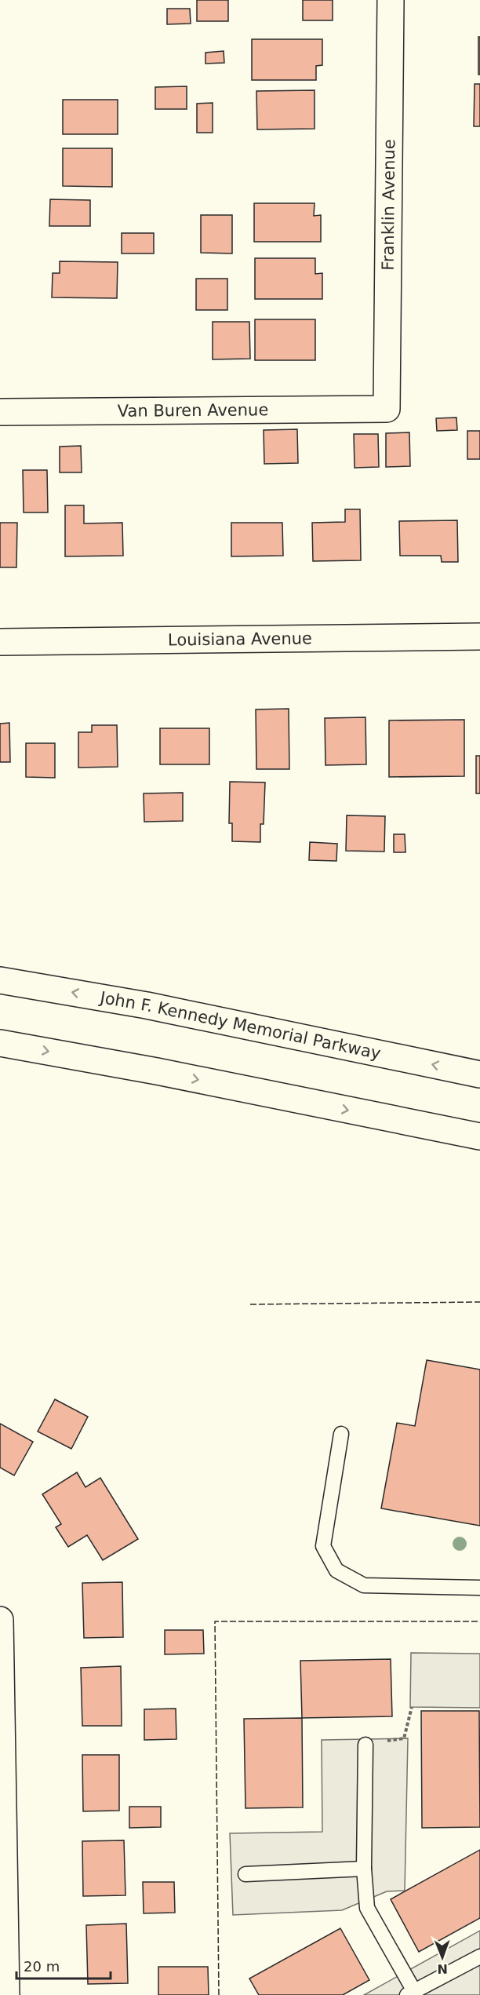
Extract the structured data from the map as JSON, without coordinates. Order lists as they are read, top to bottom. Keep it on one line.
{"streets":{"main road":["Franklin Avenue","Van Buren Avenue","Louisiana Avenue","John F. Kennedy Memorial Parkway"]},"crossings":[["Franklin Avenue","Van Buren Avenue"]],"scale_bar":"20 m","north":"bottom"}
